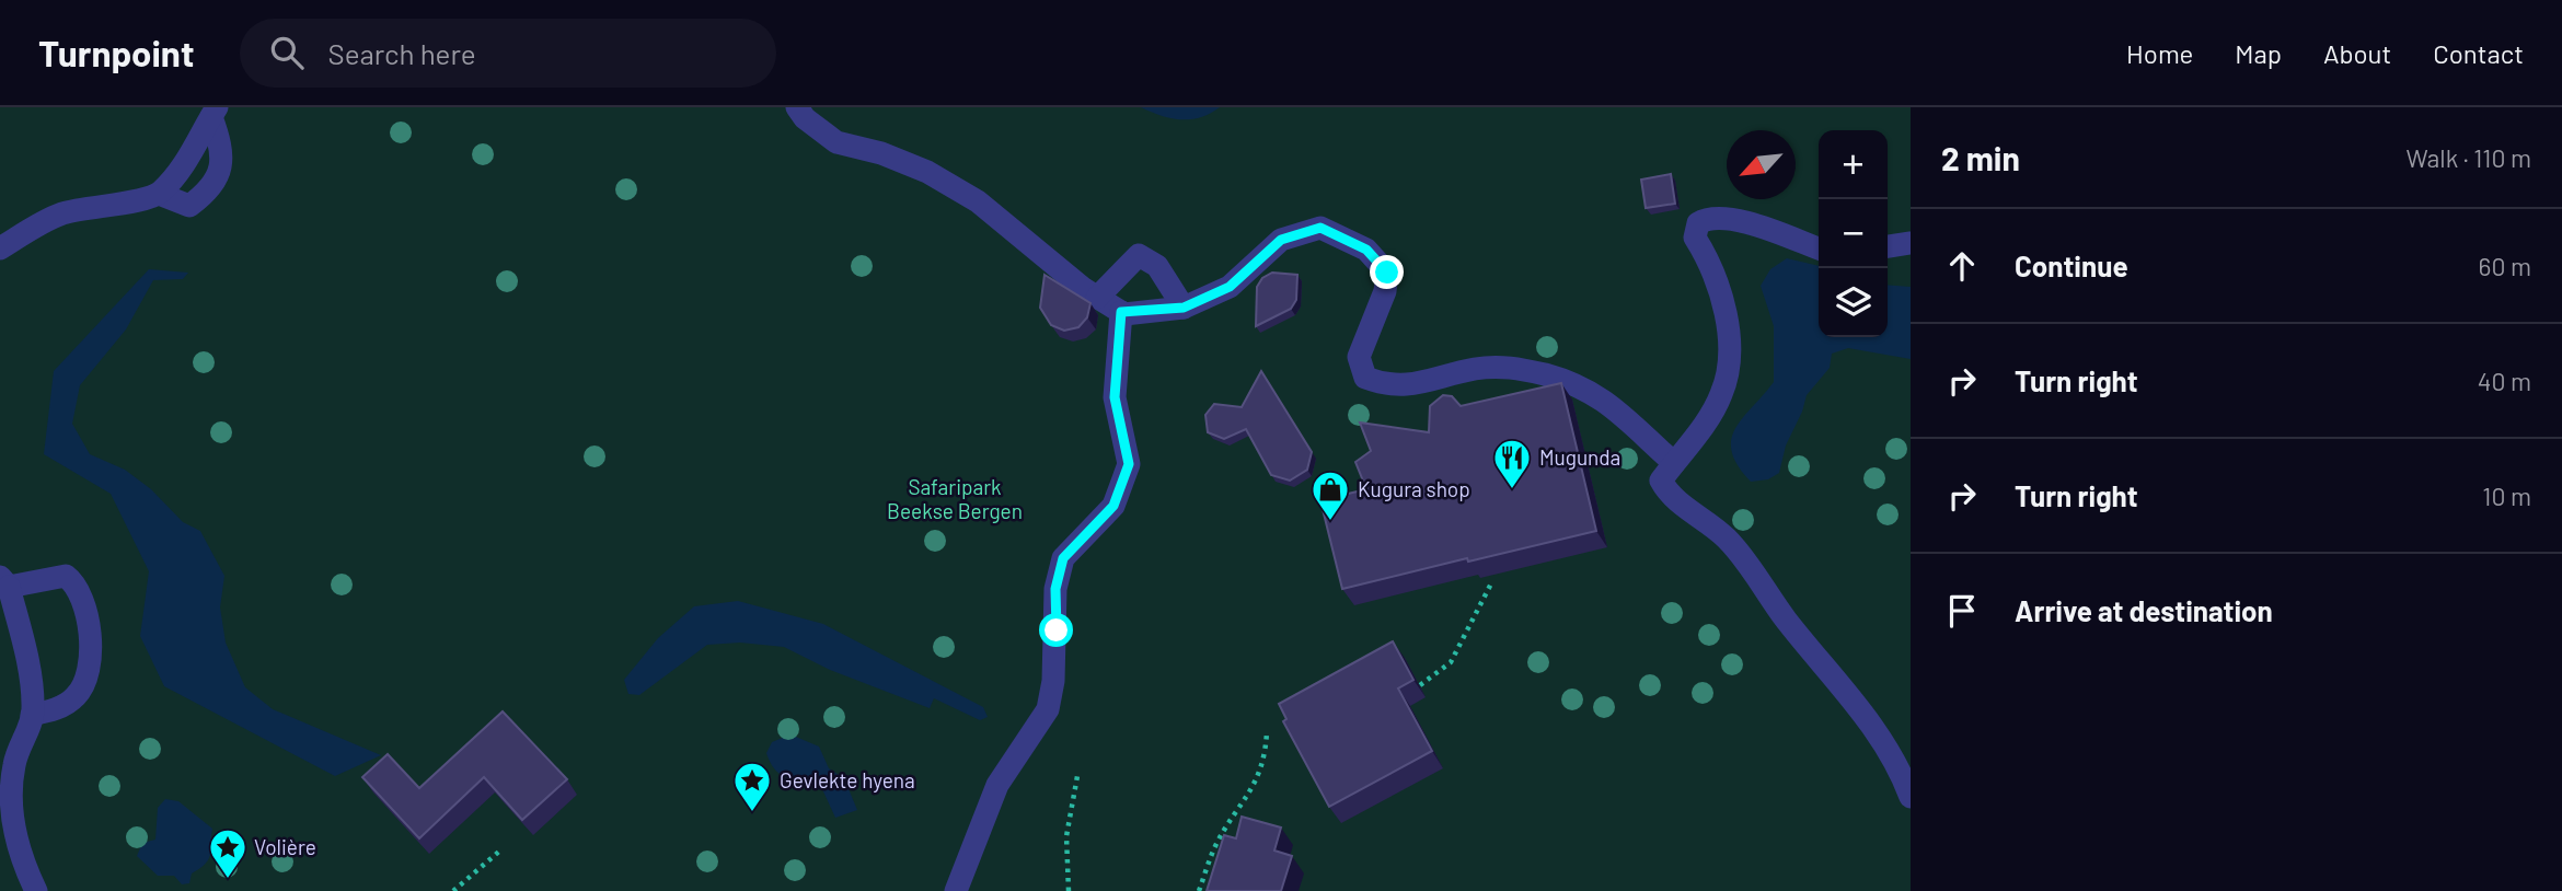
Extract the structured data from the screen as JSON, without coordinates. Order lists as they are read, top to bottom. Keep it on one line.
{"parks":["Safaripark Beekse Bergen"],"places":{"restaurant":["Mugunda"],"shop":["Kugura shop"],"place":["Gevlekte hyena","Volière"]},"north":"bottom left","page":{"header":"Turnpoint","search":"Search here","nav":["Home","Map","About","Contact"],"heading":["2 min","Walk · 110 m"],"map_buttons":["+","−"],"list":[["Continue","60 m"],["Turn right","40 m"],["Turn right","10 m"],"Arrive at destination"]}}
